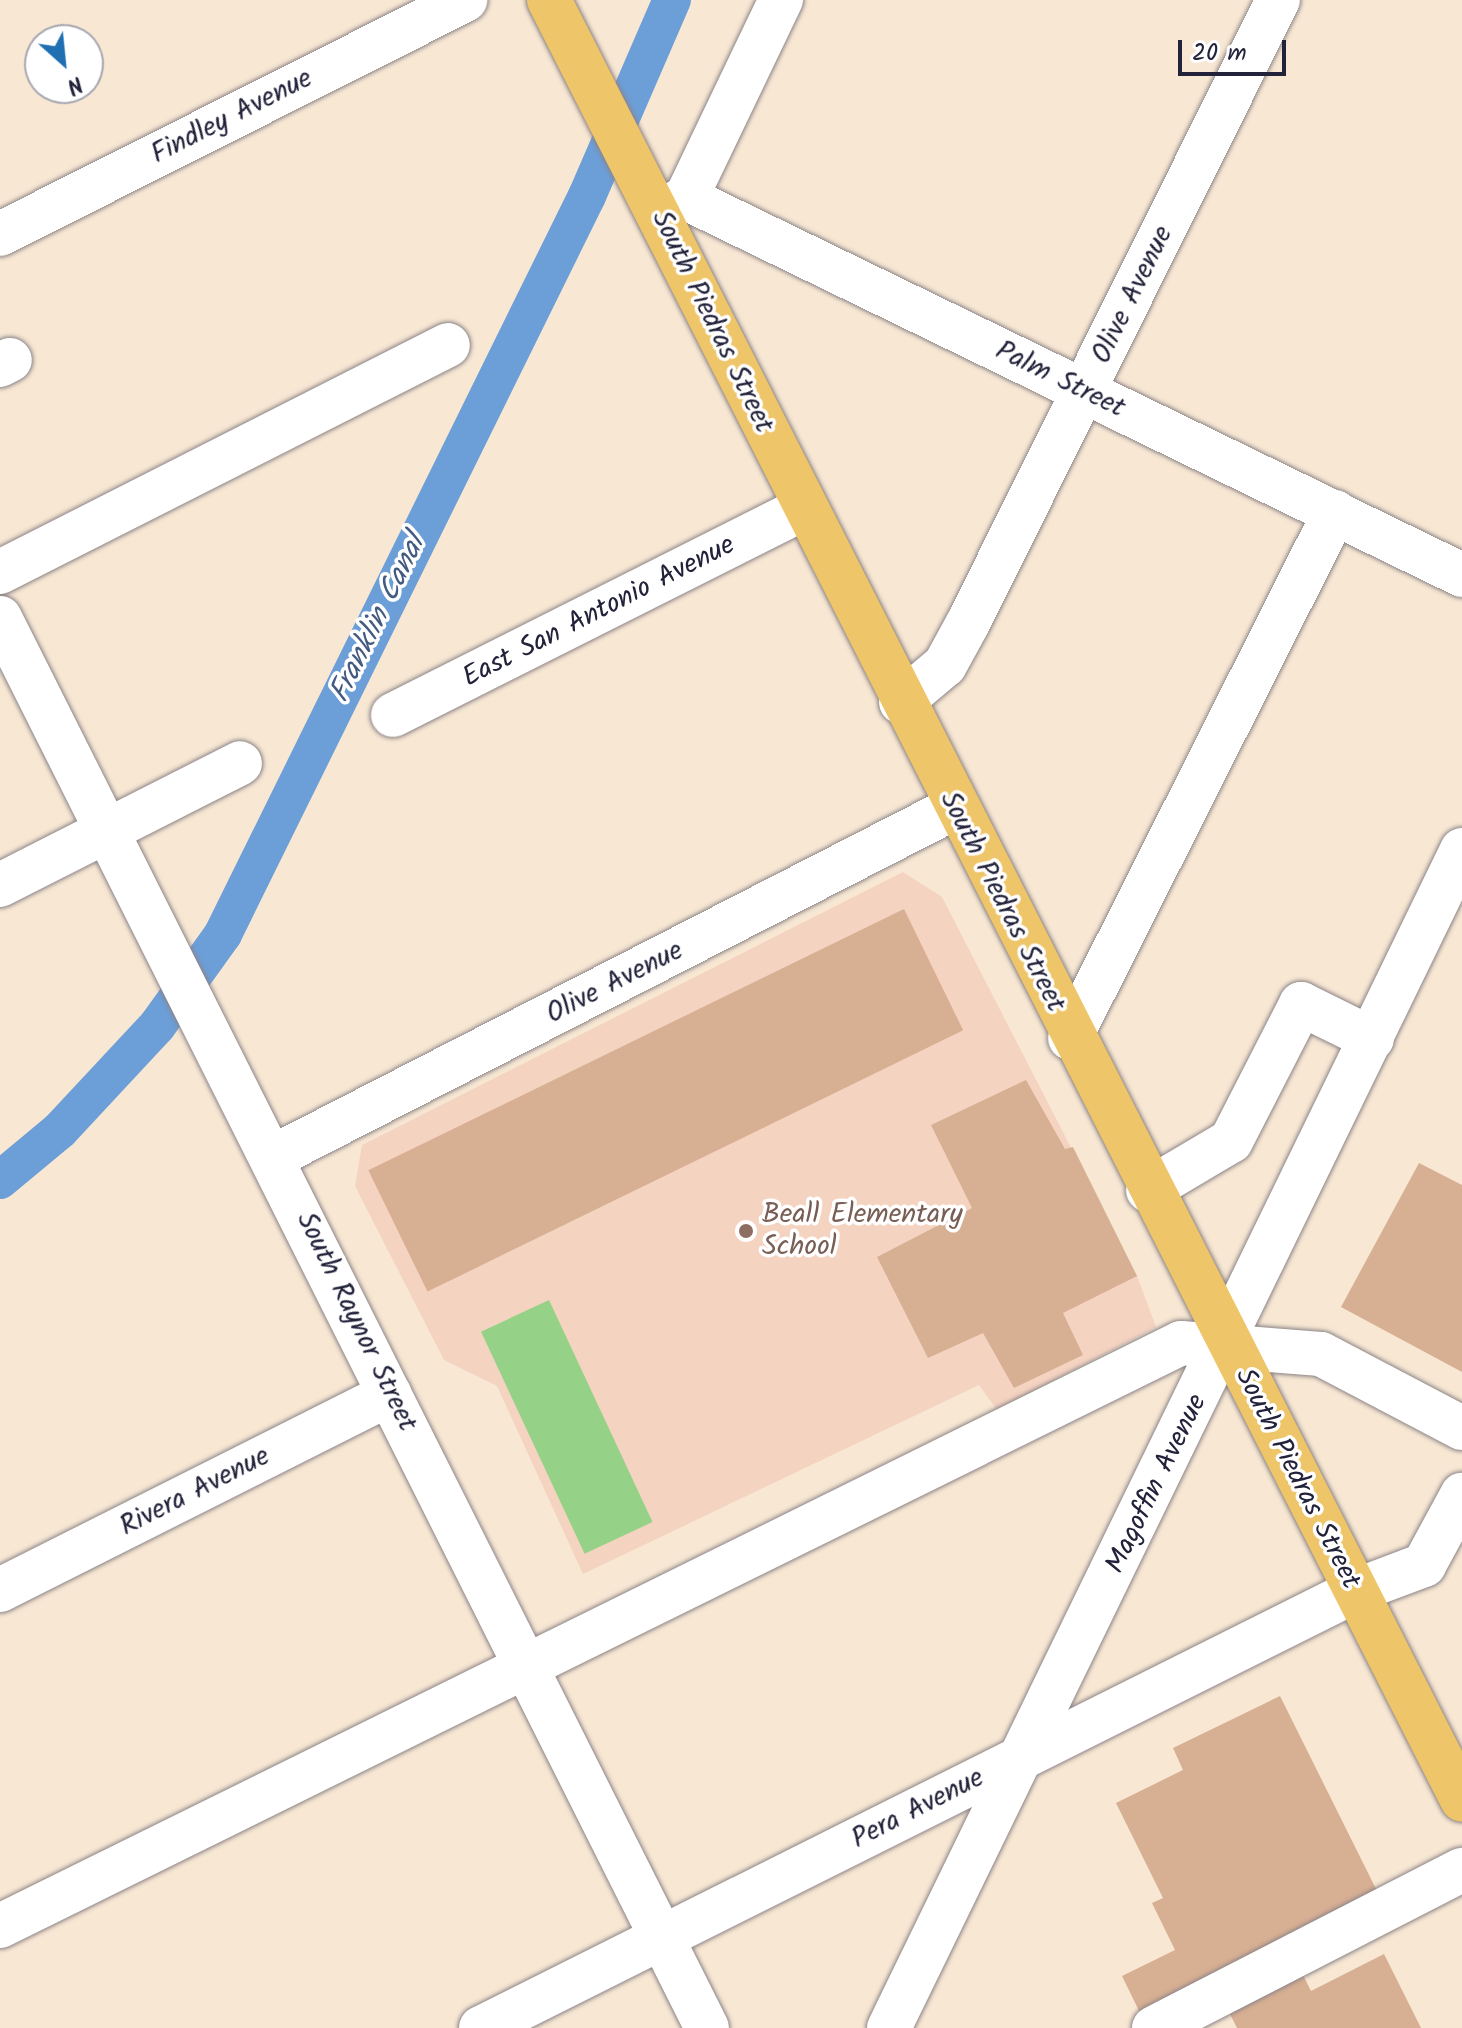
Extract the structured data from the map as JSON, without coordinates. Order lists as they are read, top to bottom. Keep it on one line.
{"streets":{"main road":["South Piedras Street"],"street":["Findley Avenue","Olive Avenue","Palm Street","East San Antonio Avenue","South Raynor Street","Magoffin Avenue","Rivera Avenue","Pera Avenue"]},"crossings":[["Olive Avenue","South Piedras Street"],["Olive Avenue","Palm Street"],["Olive Avenue","South Raynor Street"],["South Piedras Street","Palm Street"],["South Piedras Street","East San Antonio Avenue"],["South Piedras Street","Magoffin Avenue"],["South Piedras Street","Pera Avenue"],["South Raynor Street","Rivera Avenue"],["South Raynor Street","Pera Avenue"],["Magoffin Avenue","Pera Avenue"]],"water":["Franklin Canal"],"places":["Beall Elementary School"],"scale_bar":"20 m","north":"bottom right"}
